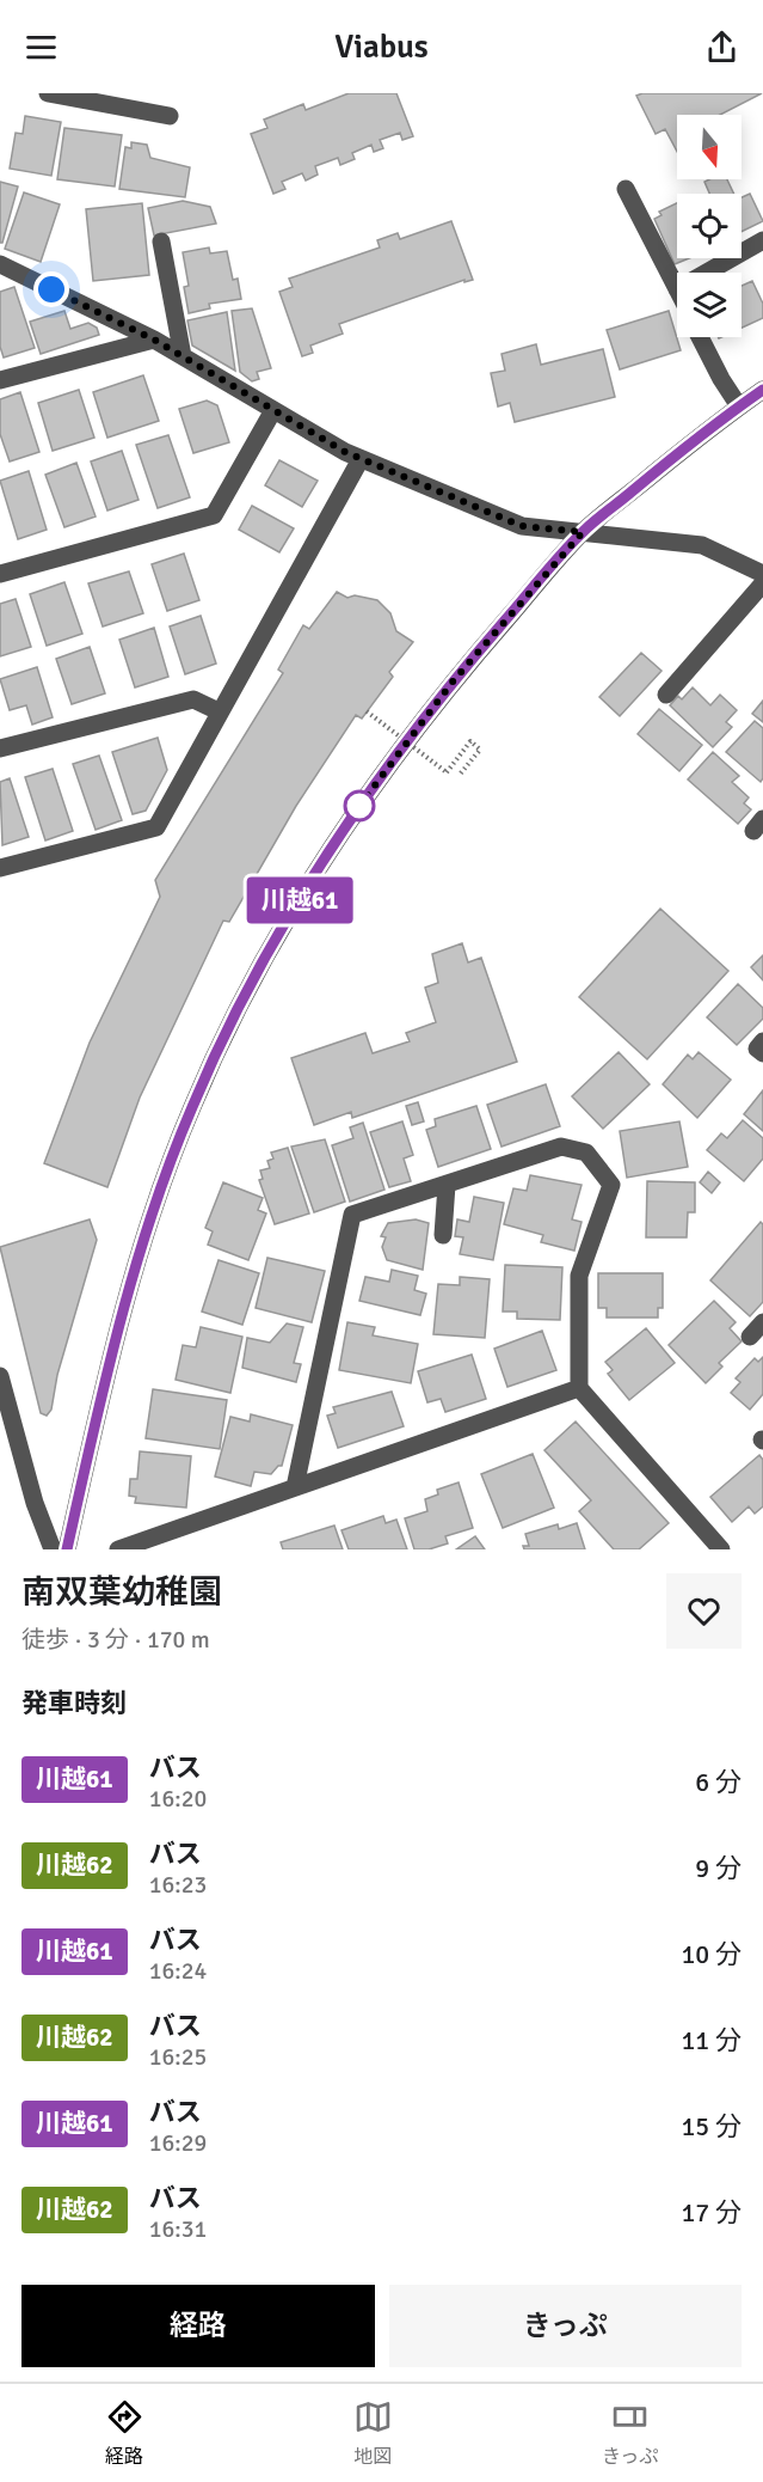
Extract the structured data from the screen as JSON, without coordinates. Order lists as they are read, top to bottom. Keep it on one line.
{"lines":["bus line 川越61"],"north":"bottom","page":{"header":"Viabus","on_map":"川越61","heading":[["南双葉幼稚園","徒歩 · 3 分 · 170 m"],"発車時刻"],"list":[{"mark":"川越61","name":"バス","note":"16:20","value":"6 分"},{"mark":"川越62","name":"バス","note":"16:23","value":"9 分"},{"mark":"川越61","name":"バス","note":"16:24","value":"10 分"},{"mark":"川越62","name":"バス","note":"16:25","value":"11 分"},{"mark":"川越61","name":"バス","note":"16:29","value":"15 分"},{"mark":"川越62","name":"バス","note":"16:31","value":"17 分"}],"buttons":["経路","きっぷ"],"tabs":["経路","地図","きっぷ"]}}
